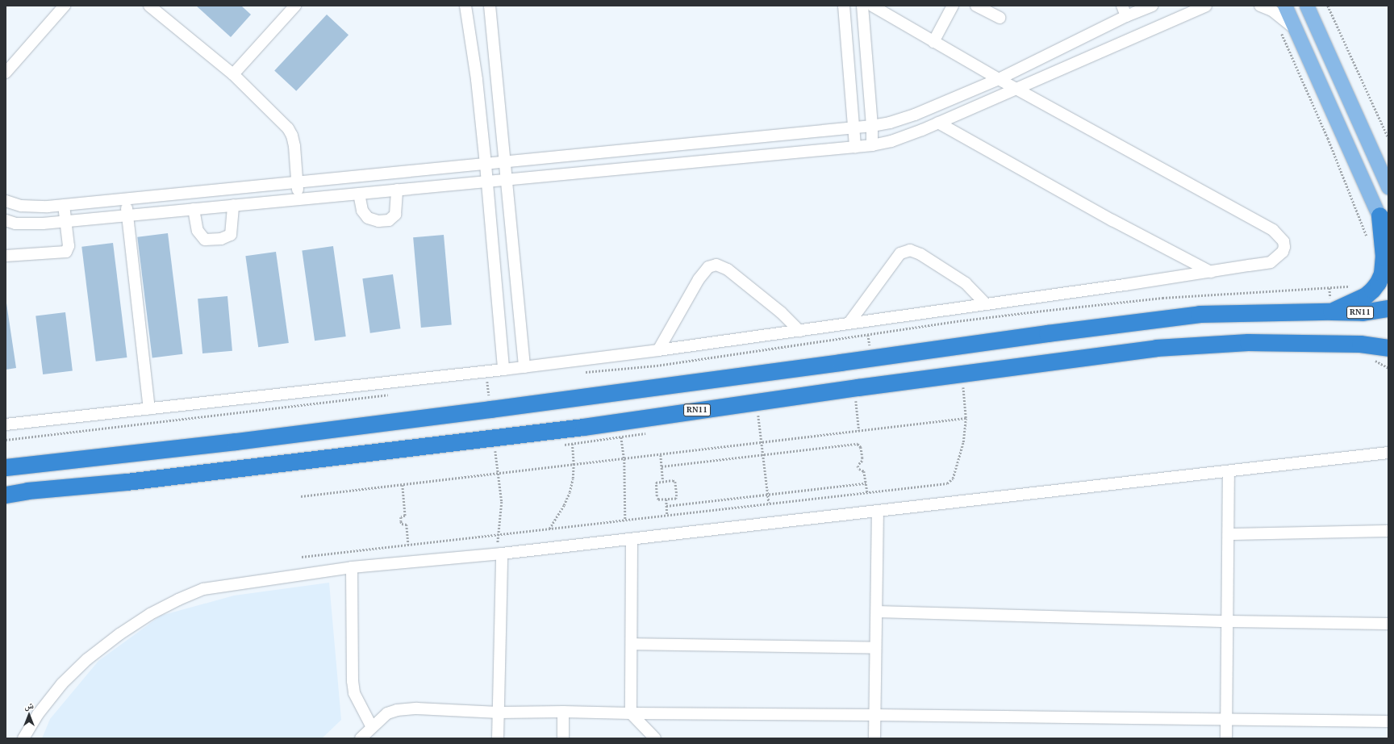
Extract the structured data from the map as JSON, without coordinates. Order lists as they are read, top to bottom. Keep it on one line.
{"streets":{"highway":["RN11"]},"north":"top"}
